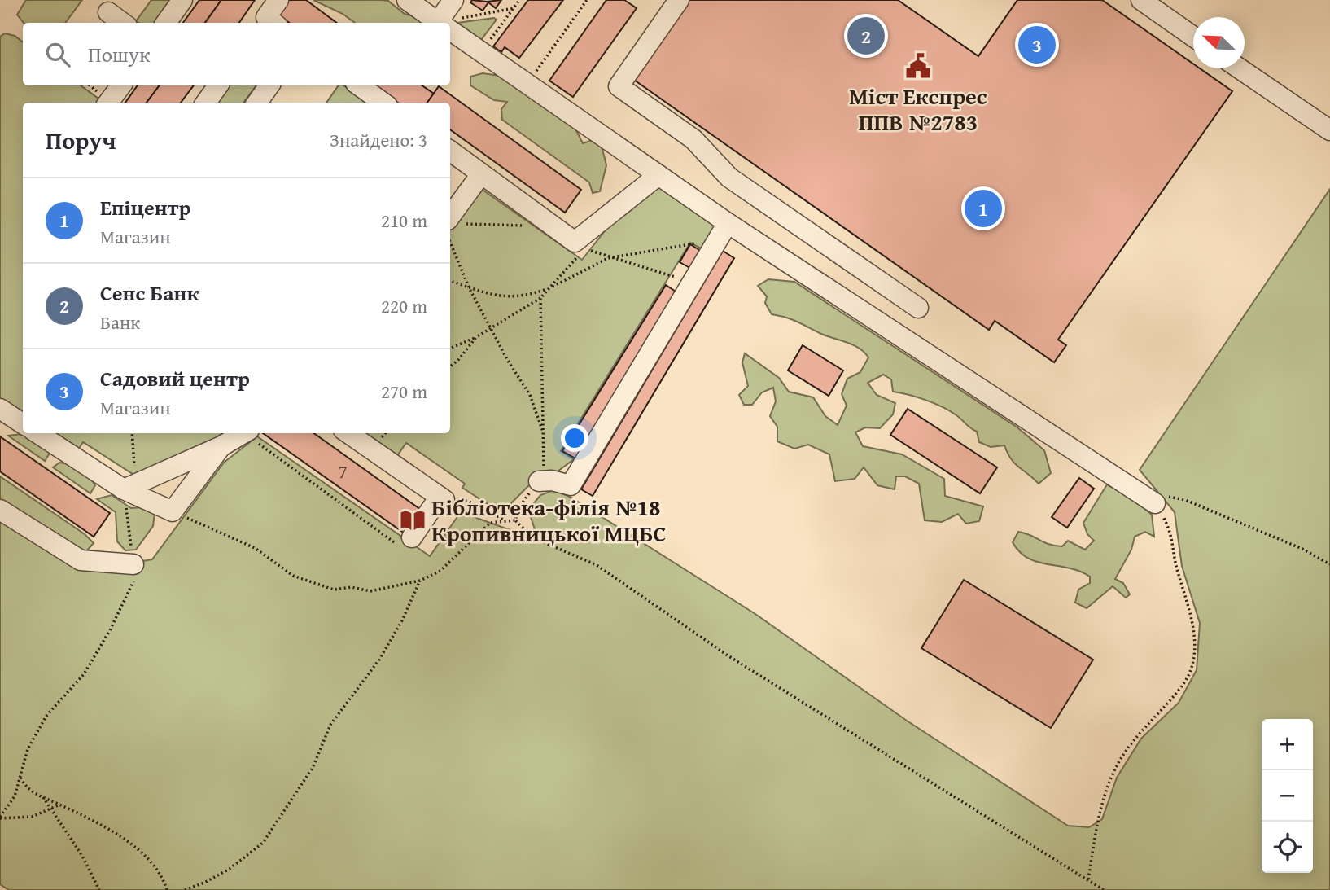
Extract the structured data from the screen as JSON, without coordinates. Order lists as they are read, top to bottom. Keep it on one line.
{"places":{"public building":["Міст Експрес ППВ №2783"],"library":["Бібліотека-філія №18 Кропивницької МЦБС"]},"house_numbers":["7"],"north":"top left","page":{"pins":["2","3","1"],"search":"Пошук","heading":["Поруч","Знайдено: 3"],"list":[{"mark":"1","name":"Епіцентр","note":"Магазин","value":"210 m"},{"mark":"2","name":"Сенс Банк","note":"Банк","value":"220 m"},{"mark":"3","name":"Садовий центр","note":"Магазин","value":"270 m"}],"map_buttons":["+","−"]}}
